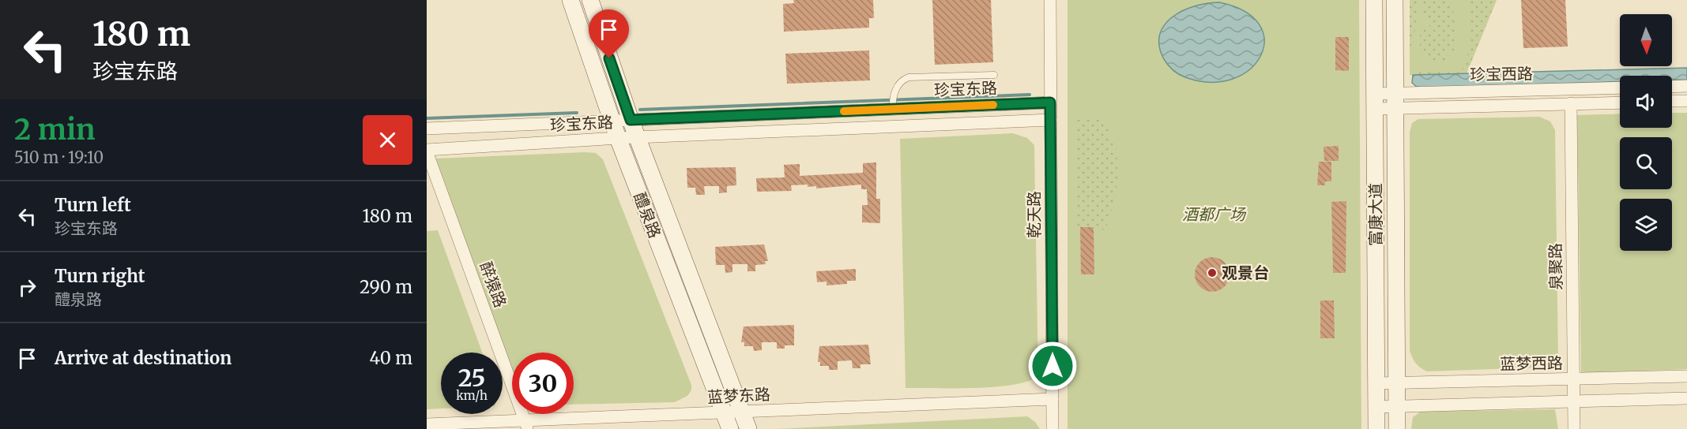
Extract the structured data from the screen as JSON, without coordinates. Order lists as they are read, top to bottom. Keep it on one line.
{"streets":{"street":["珍宝西路","珍宝东路","乾天路","富康大道","醴泉路","泉聚路","醉猿路","蓝梦西路","蓝梦东路"]},"crossings":[["珍宝西路","富康大道"],["珍宝西路","泉聚路"],["珍宝东路","乾天路"],["珍宝东路","醴泉路"],["珍宝东路","醉猿路"],["乾天路","蓝梦东路"],["富康大道","蓝梦西路"],["醴泉路","蓝梦东路"],["泉聚路","蓝梦西路"],["醉猿路","蓝梦东路"]],"parks":["酒都广场"],"places":["观景台"],"north":"bottom","page":{"turn":["180 m","珍宝东路"],"heading":["2 min","510 m · 19:10"],"list":[{"name":"Turn left","note":"珍宝东路","value":"180 m"},{"name":"Turn right","note":"醴泉路","value":"290 m"},{"name":"Arrive at destination","value":"40 m"}],"speed":"25 km/h","limit":"30"}}
